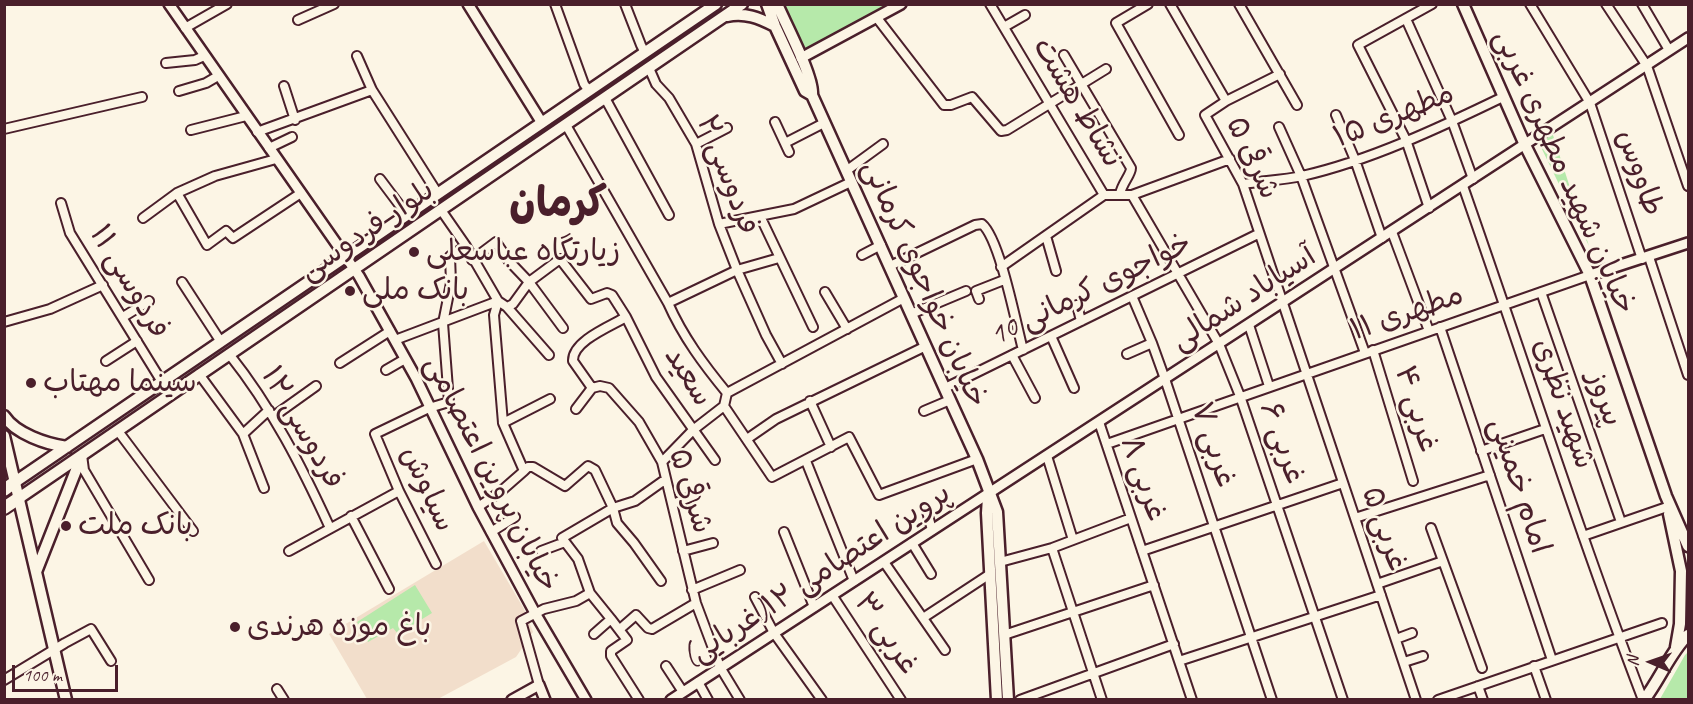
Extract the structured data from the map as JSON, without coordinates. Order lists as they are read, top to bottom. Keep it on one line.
{"streets":{"main road":["خیابان شهید مطهری غربی","بلوار فردوسی","خیابان خواجوی کرمانی"],"street":["نشاط هشت","مطهری ۱۵","شرقی ۵","طاووس","فردوسی ۲","فردوسی ۱۱","خواجوی کرمانی 10","آسیاباد شمالی","مطهری ۱۱","سعید","پیروز","شهید نظری","۴ غربی","فردوسی ۱۲","۶ غربی","۷ غربی","خیابان پروین اعتصامی","۸ غربی","امام خمینی","سیاوش","۵ غربی","پروین اعتصامی ۱۲(غربایی)","غربی ۳"]},"crossings":[["مطهری ۱۵","شرقی ۵"],["مطهری ۱۵","خیابان شهید مطهری غربی"],["مطهری ۱۵","۴ غربی"],["شرقی ۵","خواجوی کرمانی 10"],["شرقی ۵","آسیاباد شمالی"],["شرقی ۵","مطهری ۱۱"],["شرقی ۵","۵ غربی"],["شرقی ۵","پروین اعتصامی ۱۲(غربایی)"],["خیابان شهید مطهری غربی","آسیاباد شمالی"],["خیابان شهید مطهری غربی","مطهری ۱۱"],["طاووس","آسیاباد شمالی"],["فردوسی ۲","بلوار فردوسی"],["بلوار فردوسی","فردوسی ۱۱"],["بلوار فردوسی","فردوسی ۱۲"],["بلوار فردوسی","خیابان پروین اعتصامی"],["خیابان خواجوی کرمانی","خواجوی کرمانی 10"],["خیابان خواجوی کرمانی","آسیاباد شمالی"],["خیابان خواجوی کرمانی","پروین اعتصامی ۱۲(غربایی)"],["خواجوی کرمانی 10","۶ غربی"],["خواجوی کرمانی 10","۷ غربی"],["آسیاباد شمالی","شهید نظری"],["آسیاباد شمالی","۴ غربی"],["آسیاباد شمالی","۶ غربی"],["آسیاباد شمالی","۷ غربی"],["آسیاباد شمالی","۸ غربی"],["آسیاباد شمالی","پروین اعتصامی ۱۲(غربایی)"],["مطهری ۱۱","پیروز"],["مطهری ۱۱","شهید نظری"],["مطهری ۱۱","۴ غربی"],["مطهری ۱۱","۶ غربی"],["مطهری ۱۱","۷ غربی"],["مطهری ۱۱","۸ غربی"],["مطهری ۱۱","امام خمینی"],["مطهری ۱۱","۵ غربی"],["فردوسی ۱۲","سیاوش"],["خیابان پروین اعتصامی","سیاوش"],["پروین اعتصامی ۱۲(غربایی)","غربی ۳"]],"districts":["کرمان"],"places":["زیارتگاه عباسعلی","بانک ملی","سینما مهتاب","بانک ملت","باغ موزه هرندی"],"scale_bar":"100 m","north":"left"}
